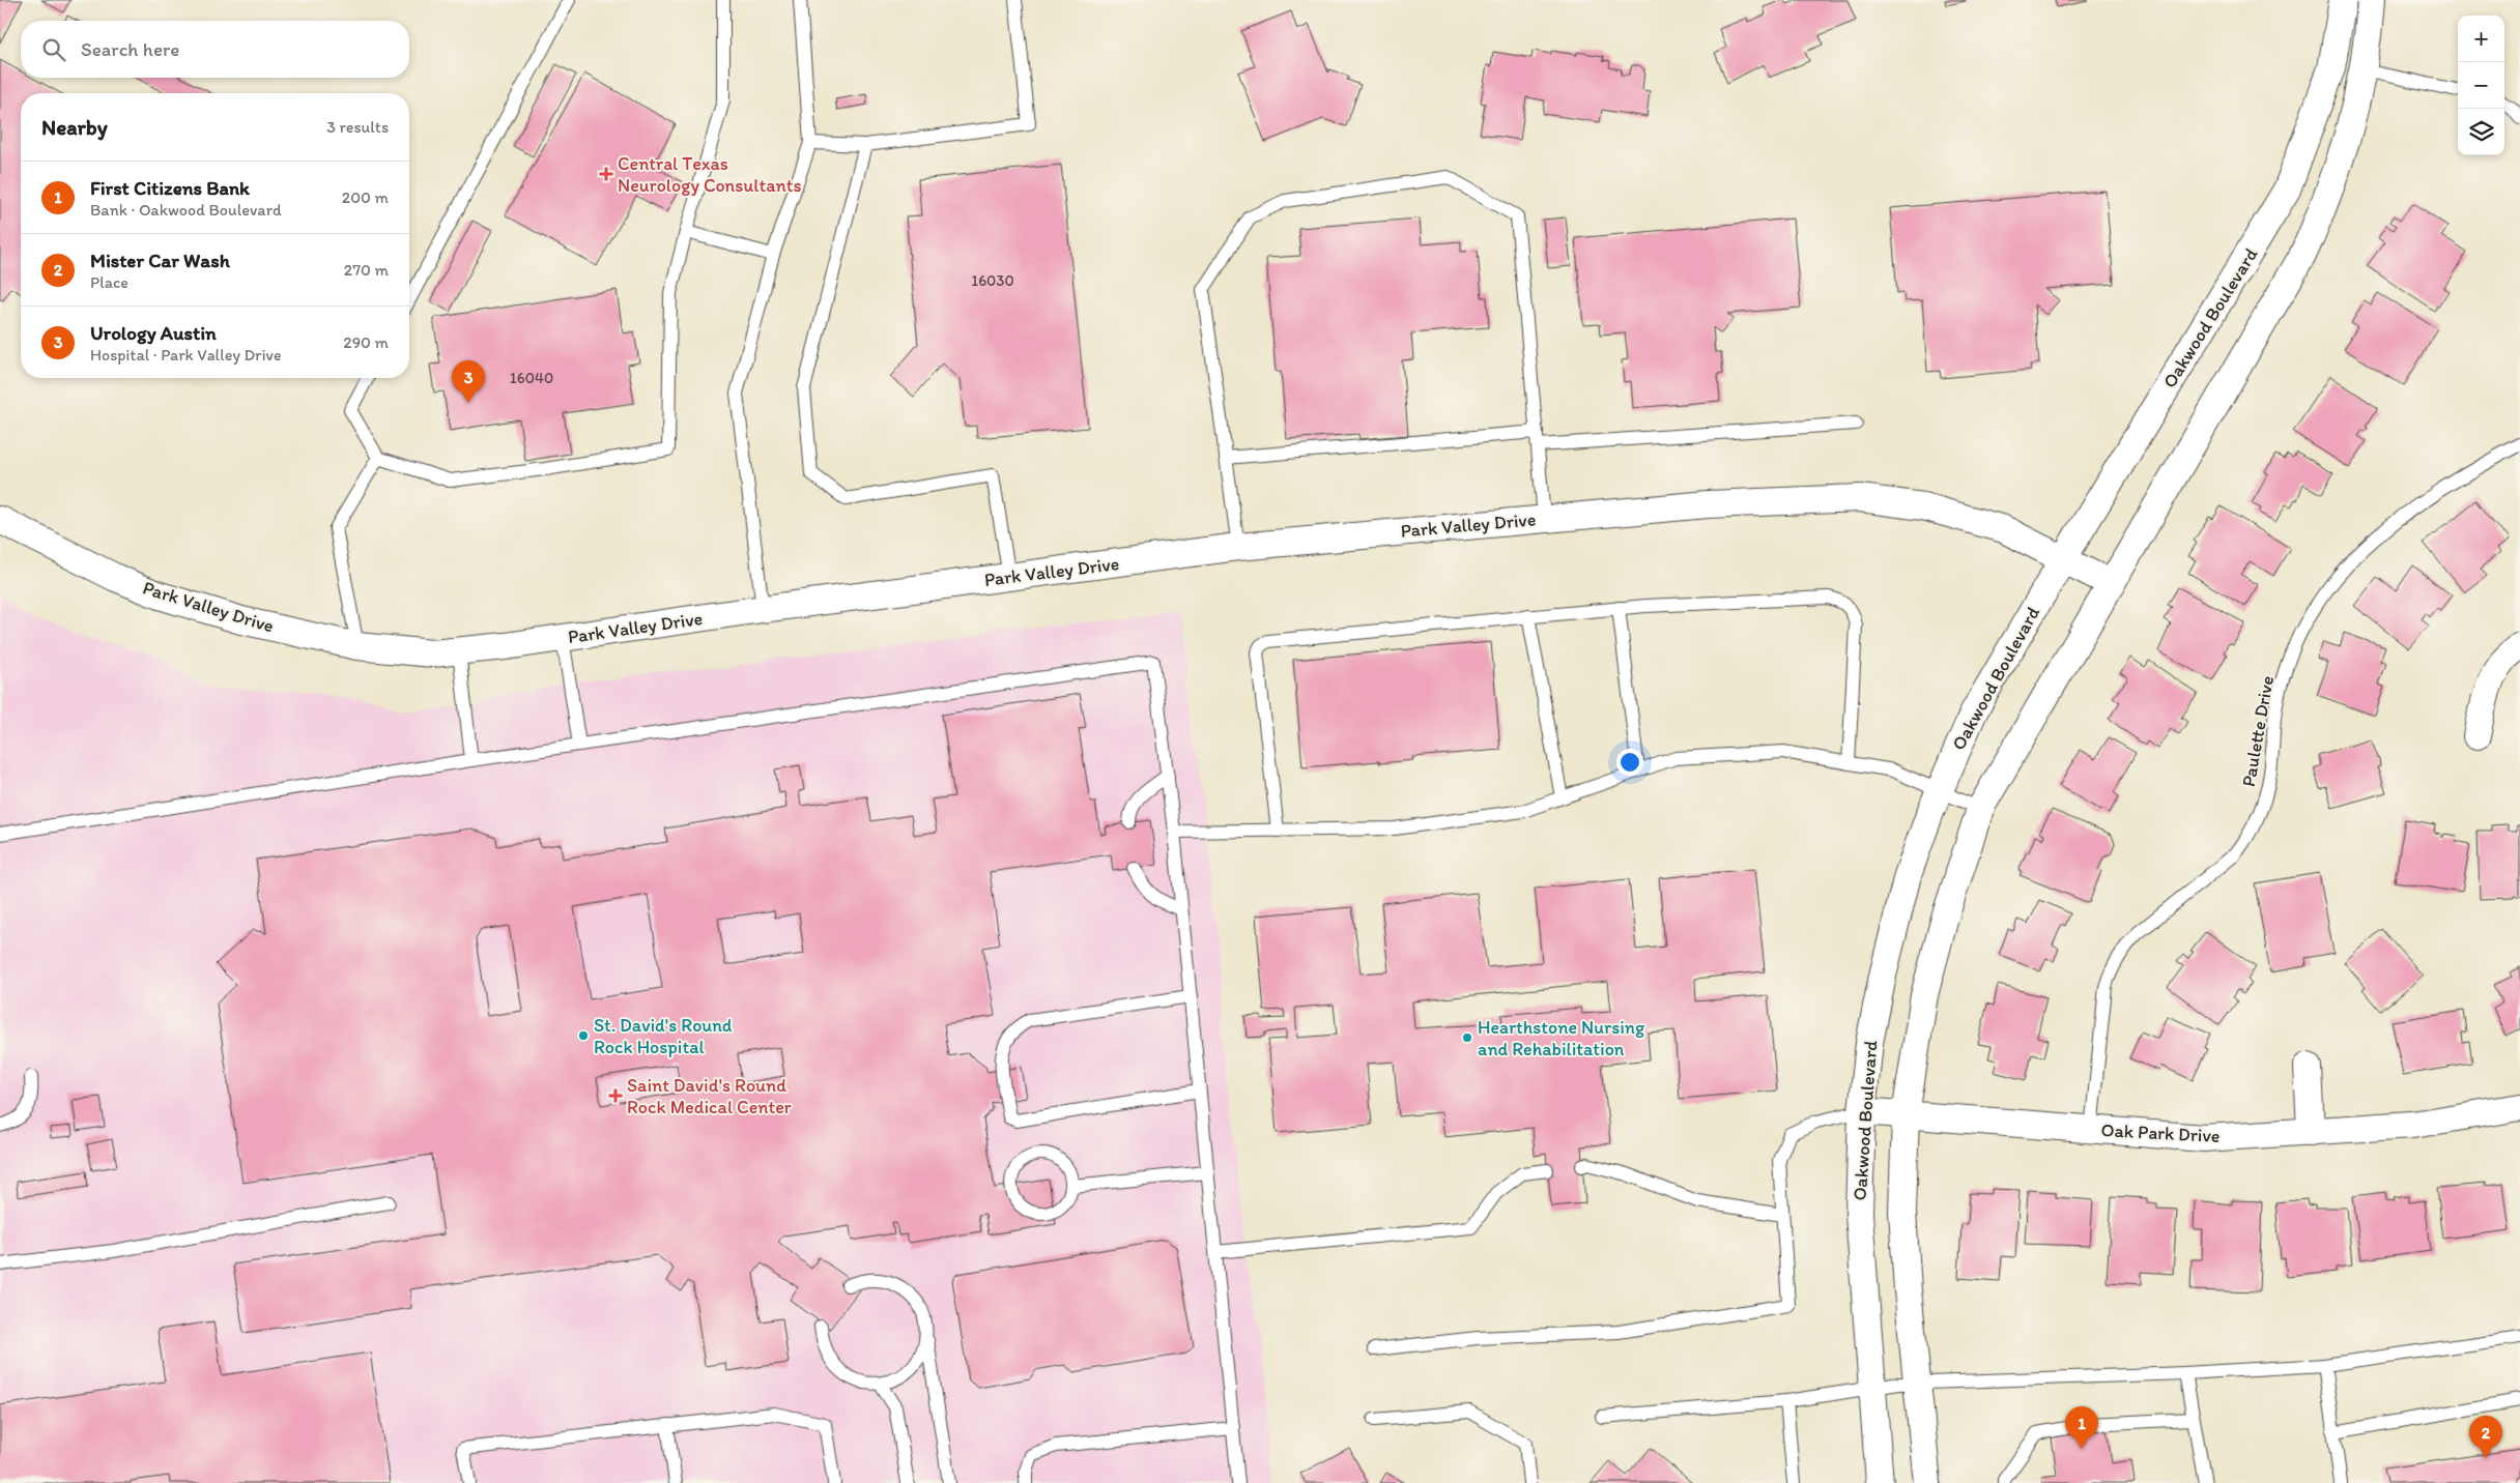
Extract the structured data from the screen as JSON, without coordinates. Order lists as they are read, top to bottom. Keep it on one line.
{"streets":{"street":["Oakwood Boulevard","Park Valley Drive","Oak Park Drive"],"lane":["Paulette Drive"]},"crossings":[["Oakwood Boulevard","Park Valley Drive"],["Oakwood Boulevard","Oak Park Drive"],["Paulette Drive","Oak Park Drive"]],"places":{"health":["Central Texas Neurology Consultants","Saint David's Round Rock Medical Center"],"other":["St. David's Round Rock Hospital","Hearthstone Nursing and Rehabilitation"]},"house_numbers":["16030","16040"],"page":{"map_buttons":["+","−"],"search":"Search here","heading":["Nearby","3 results"],"list":[{"mark":"1","name":"First Citizens Bank","note":"Bank · Oakwood Boulevard","value":"200 m"},{"mark":"2","name":"Mister Car Wash","note":"Place","value":"270 m"},{"mark":"3","name":"Urology Austin","note":"Hospital · Park Valley Drive","value":"290 m"}],"pins":["3","1","2"]}}
